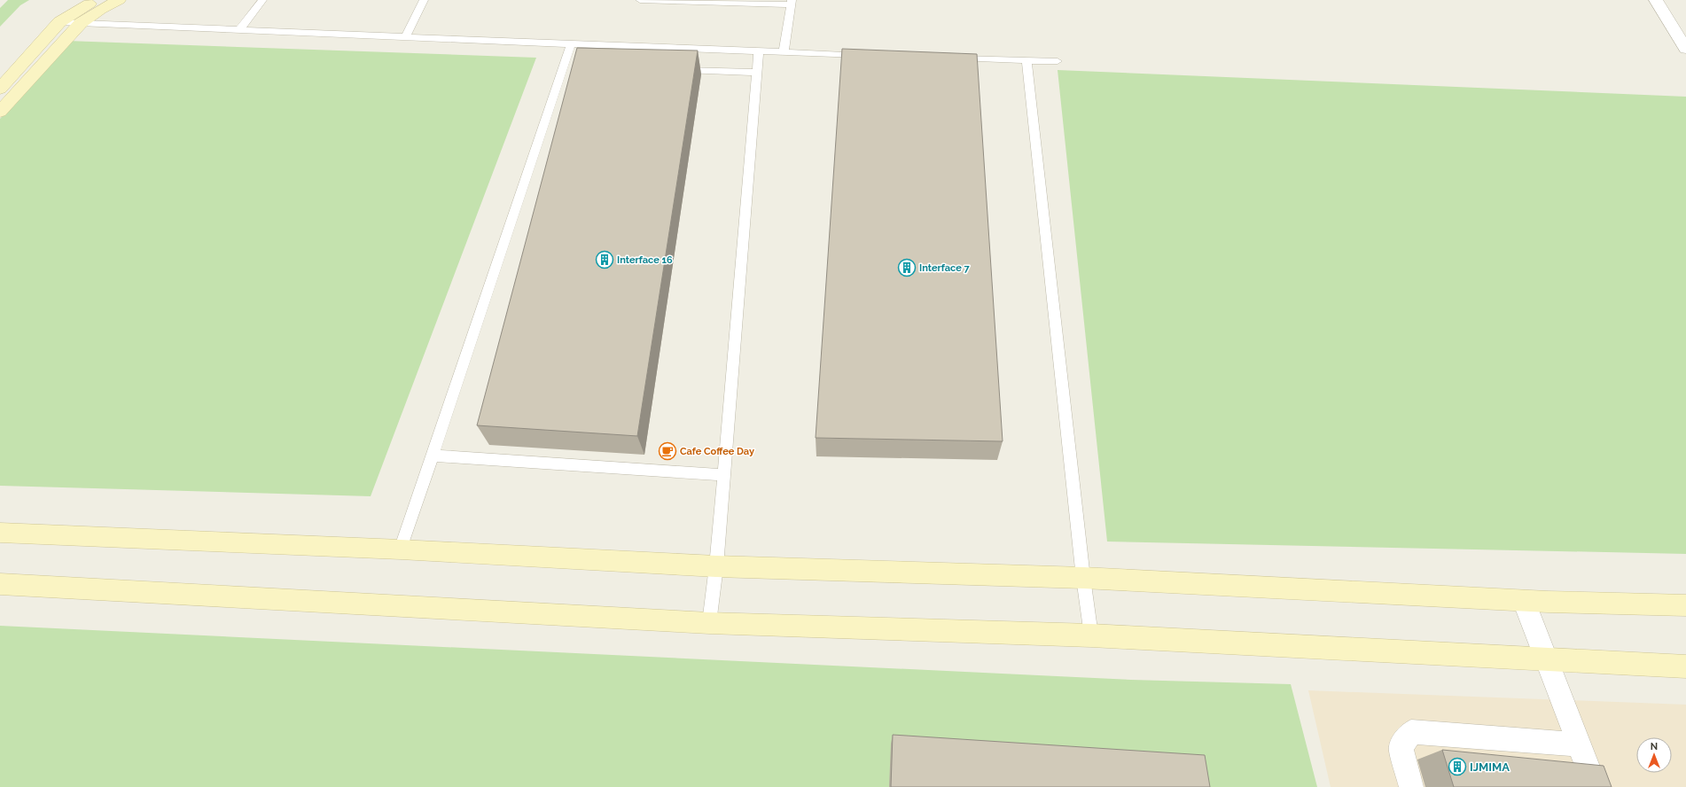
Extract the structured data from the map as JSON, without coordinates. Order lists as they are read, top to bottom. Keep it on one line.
{"places":{"building":["Interface 16","Interface 7","IJMIMA"],"cafe":["Cafe Coffee Day"]},"north":"top"}
